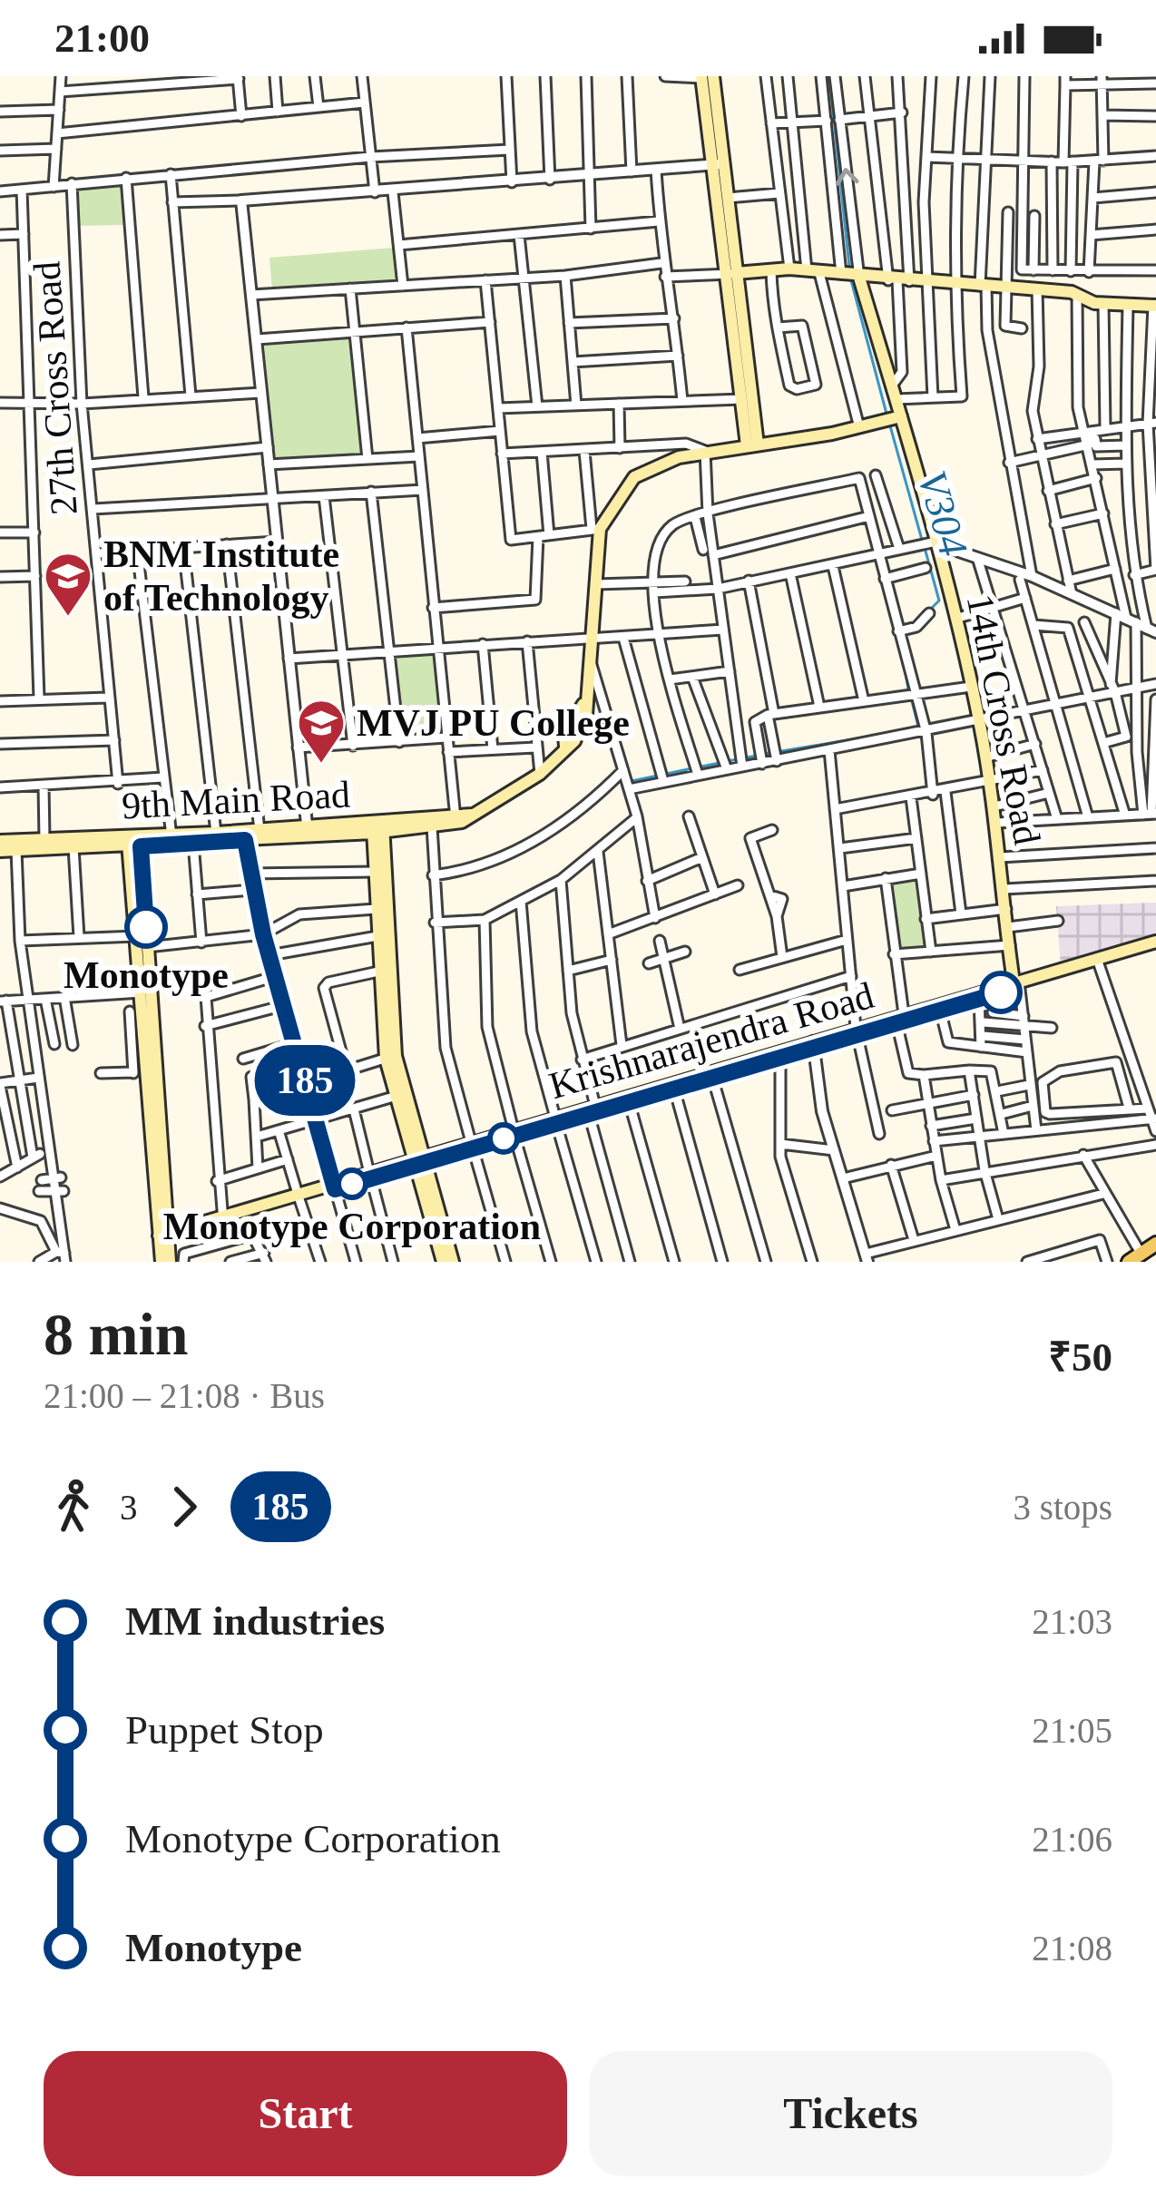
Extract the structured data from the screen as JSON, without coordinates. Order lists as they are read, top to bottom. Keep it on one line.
{"streets":{"main road":["14th Cross Road","9th Main Road","Krishnarajendra Road"],"street":["27th Cross Road"]},"crossings":[["14th Cross Road","9th Main Road"],["14th Cross Road","Krishnarajendra Road"]],"water":["V304"],"places":{"school or university":["BNM Institute of Technology","MVJ PU College"],"other":["Monotype","Monotype Corporation"]},"lines":["bus line 185"],"page":{"status":"21:00","on_map":"185","heading":["8 min","21:00 – 21:08 · Bus","₹50"],"legs":["3","185","3 stops"],"list":[{"name":"MM industries","value":"21:03"},{"name":"Puppet Stop","value":"21:05"},{"name":"Monotype Corporation","value":"21:06"},{"name":"Monotype","value":"21:08"}],"buttons":["Start","Tickets"]}}
